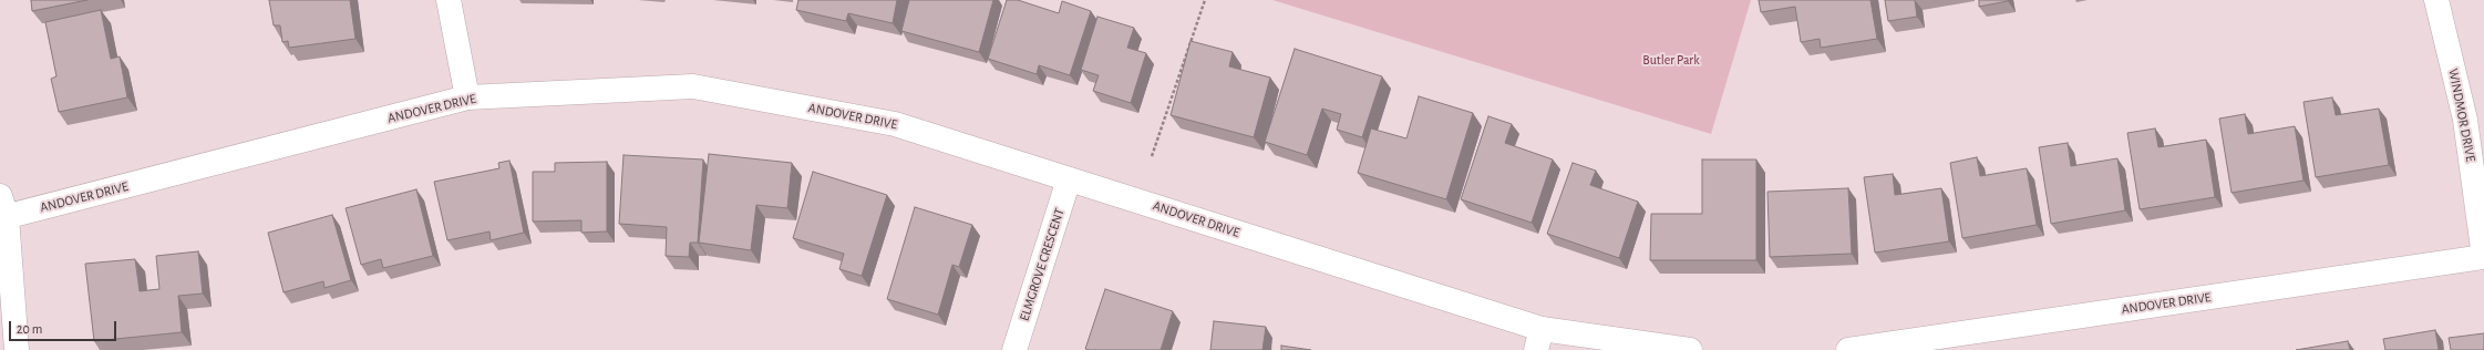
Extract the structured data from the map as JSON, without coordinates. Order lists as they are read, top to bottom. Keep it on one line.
{"streets":{"street":["ANDOVER DRIVE","WINDMOR DRIVE","ELMGROVE CRESCENT"]},"crossings":[["ANDOVER DRIVE","WINDMOR DRIVE"],["ANDOVER DRIVE","ELMGROVE CRESCENT"]],"parks":["Butler Park"],"scale_bar":"20 m"}
